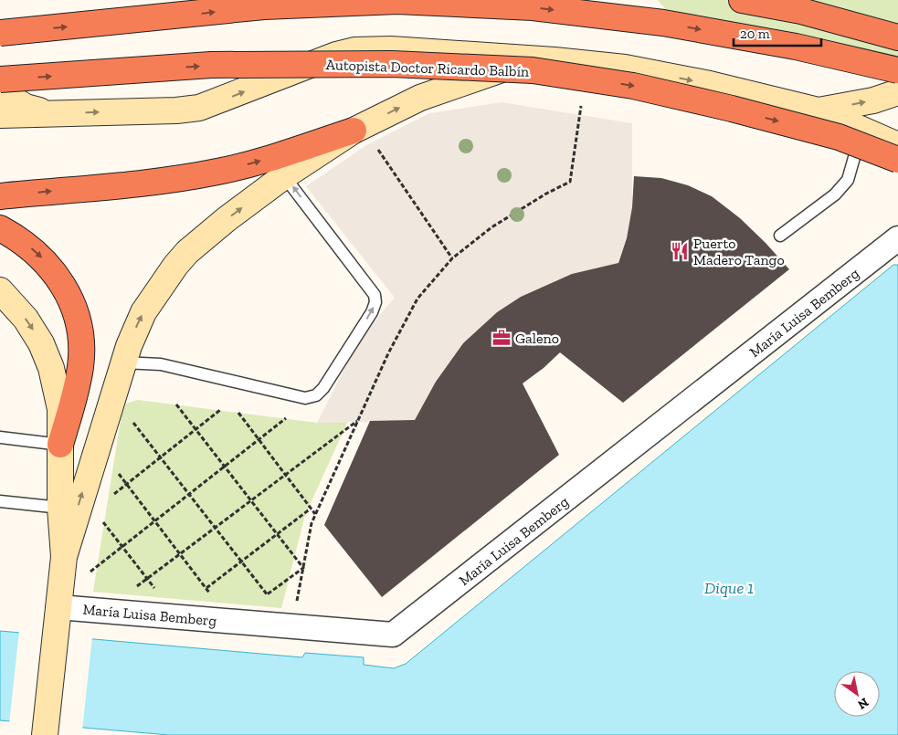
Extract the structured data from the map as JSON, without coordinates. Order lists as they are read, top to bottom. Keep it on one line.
{"streets":{"highway":["Autopista Doctor Ricardo Balbín"],"street":["María Luisa Bemberg"]},"water":["Dique 1"],"places":{"restaurant":["Puerto Madero Tango"],"office":["Galeno"]},"scale_bar":"20 m","north":"bottom right"}
